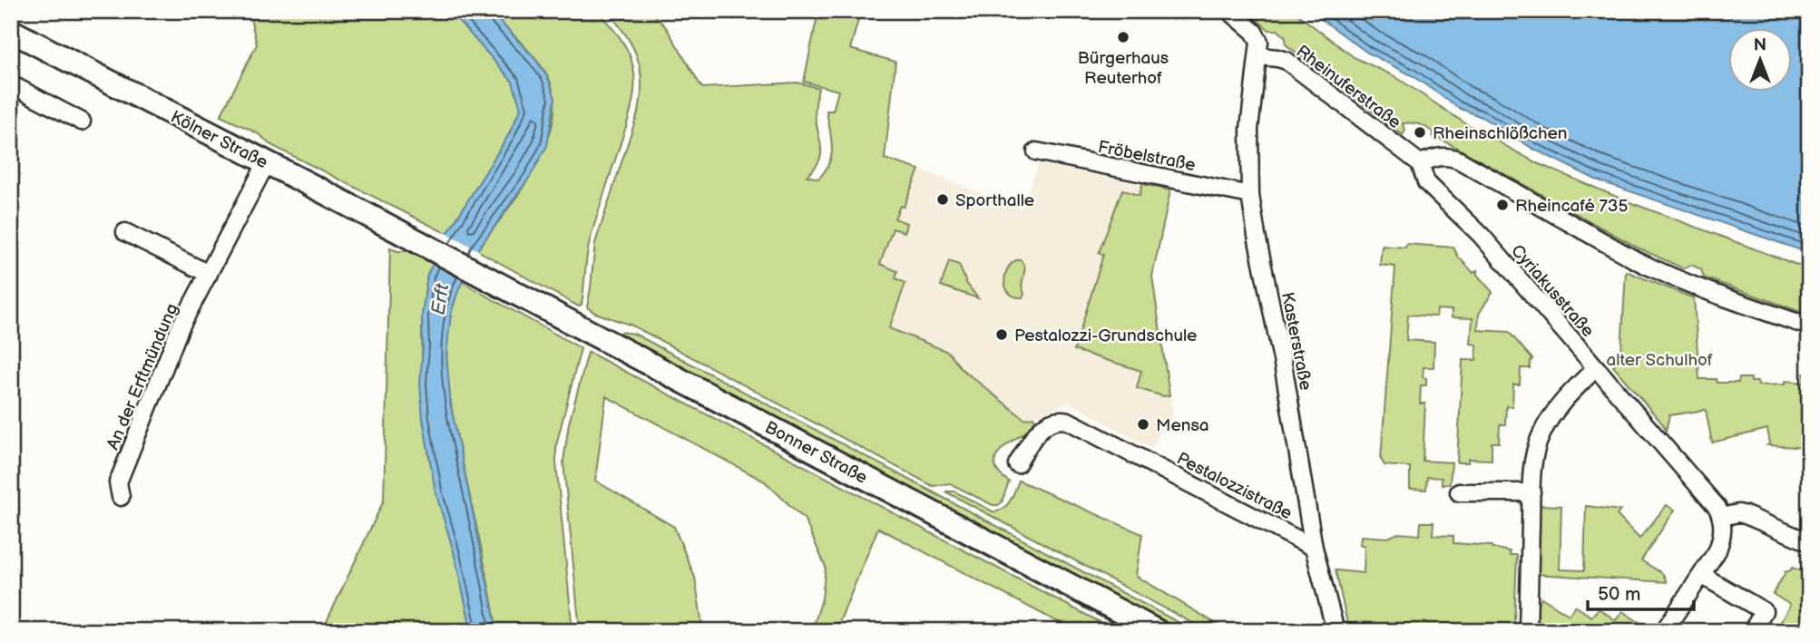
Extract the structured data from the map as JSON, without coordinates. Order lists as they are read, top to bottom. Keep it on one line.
{"streets":{"main road":["Kölner Straße","Bonner Straße"],"street":["Rheinuferstraße","Fröbelstraße","Cyriakusstraße","Kasterstraße","An der Erftmündung","Pestalozzistraße"]},"crossings":[["Rheinuferstraße","Cyriakusstraße"],["Rheinuferstraße","Kasterstraße"],["Kölner Straße","An der Erftmündung"],["Kölner Straße","Bonner Straße"],["Fröbelstraße","Kasterstraße"],["Kasterstraße","Pestalozzistraße"]],"water":["Erft"],"parks":["alter Schulhof"],"places":["Bürgerhaus Reuterhof","Rheinschlößchen","Sporthalle","Rheincafé 735","Pestalozzi-Grundschule","Mensa"],"scale_bar":"50 m","north":"top"}
